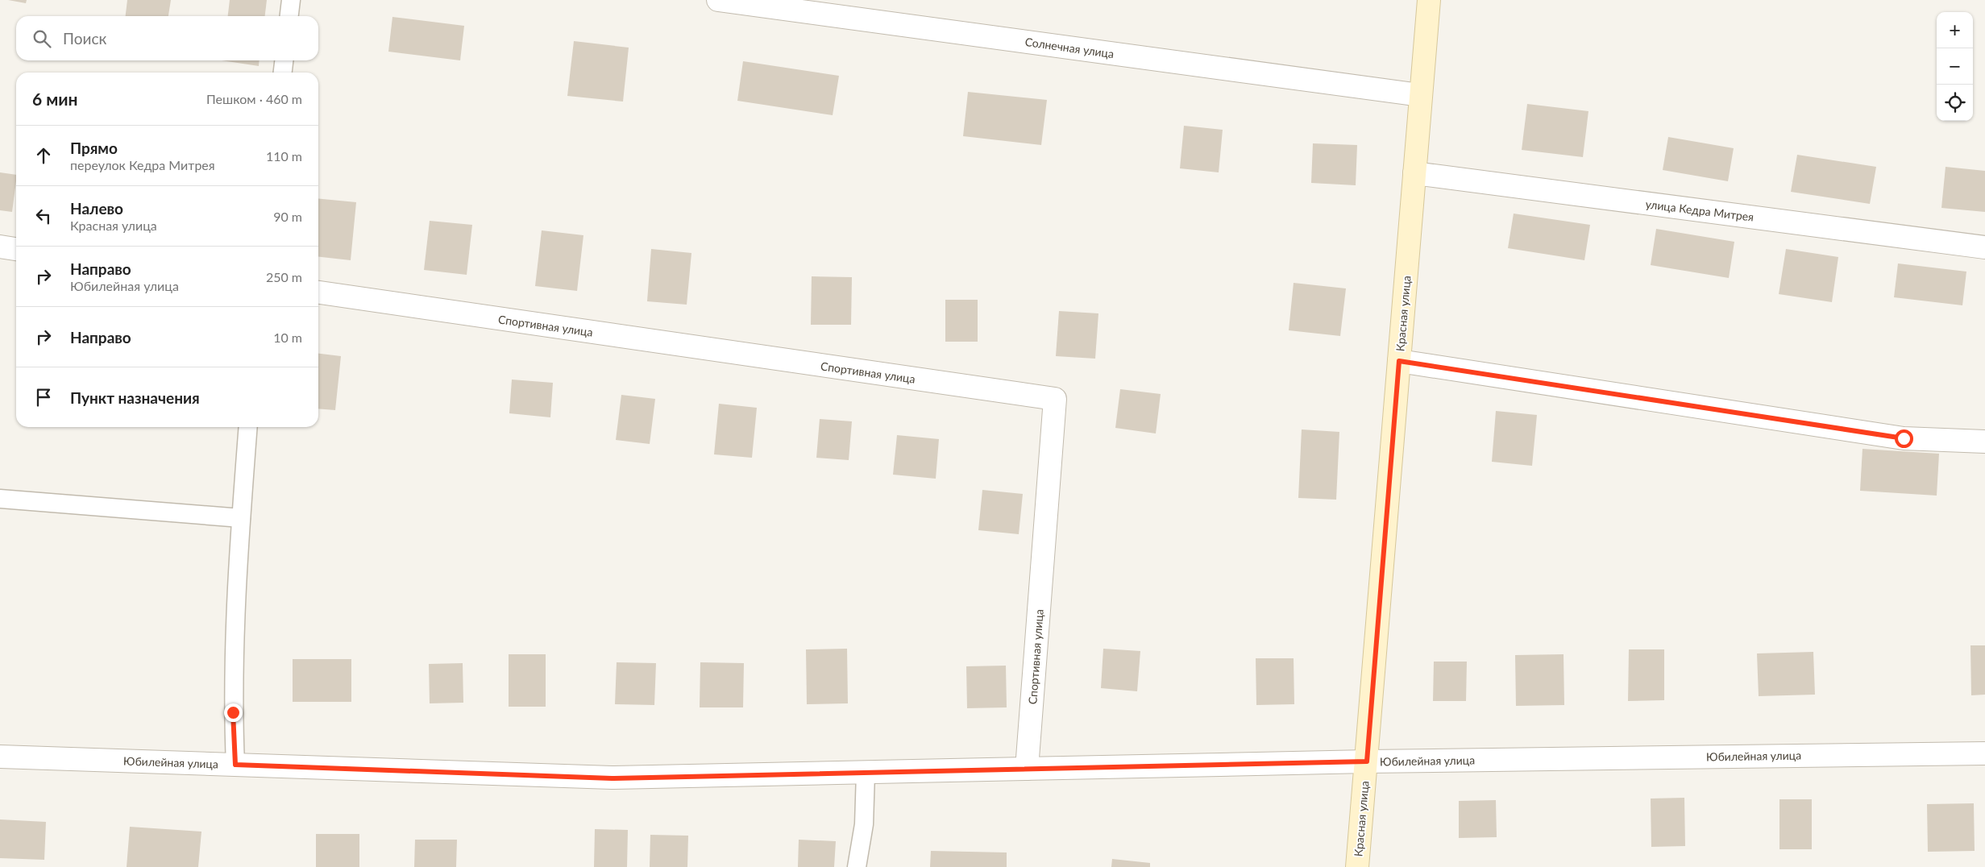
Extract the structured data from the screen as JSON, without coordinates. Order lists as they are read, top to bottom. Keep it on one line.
{"streets":{"street":["Солнечная улица","улица Кедра Митрея","Красная улица","Спортивная улица","Юбилейная улица"]},"crossings":[["Солнечная улица","Красная улица"],["улица Кедра Митрея","Красная улица"],["Красная улица","Юбилейная улица"],["Спортивная улица","Юбилейная улица"]],"page":{"map_buttons":["+","−"],"search":"Поиск","heading":["6 мин","Пешком · 460 m"],"list":[["Прямо","переулок Кедра Митрея","110 m"],["Налево","Красная улица","90 m"],["Направо","Юбилейная улица","250 m"],["Направо","10 m"],"Пункт назначения"]}}
